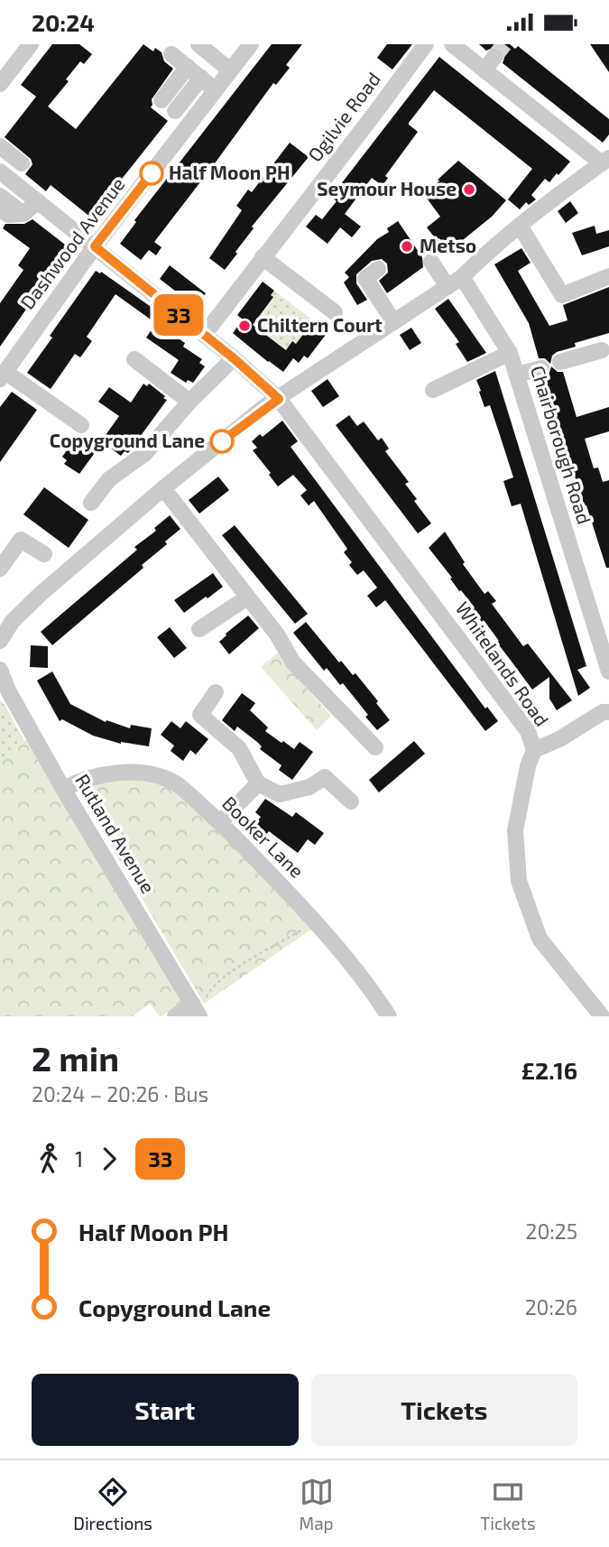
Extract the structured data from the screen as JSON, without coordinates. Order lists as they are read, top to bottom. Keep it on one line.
{"streets":{"street":["Ogilvie Road","Dashwood Avenue","Chairborough Road","Whitelands Road","Rutland Avenue","Booker Lane"]},"crossings":[["Ogilvie Road","Whitelands Road"],["Dashwood Avenue","Whitelands Road"],["Rutland Avenue","Booker Lane"]],"places":["Half Moon PH","Seymour House","Metso","Chiltern Court","Copyground Lane"],"lines":["bus line 33"],"page":{"status":"20:24","on_map":"33","heading":["2 min","20:24 – 20:26 · Bus","£2.16"],"legs":["1","33"],"list":[{"name":"Half Moon PH","value":"20:25"},{"name":"Copyground Lane","value":"20:26"}],"buttons":["Start","Tickets"],"tabs":["Directions","Map","Tickets"]}}
